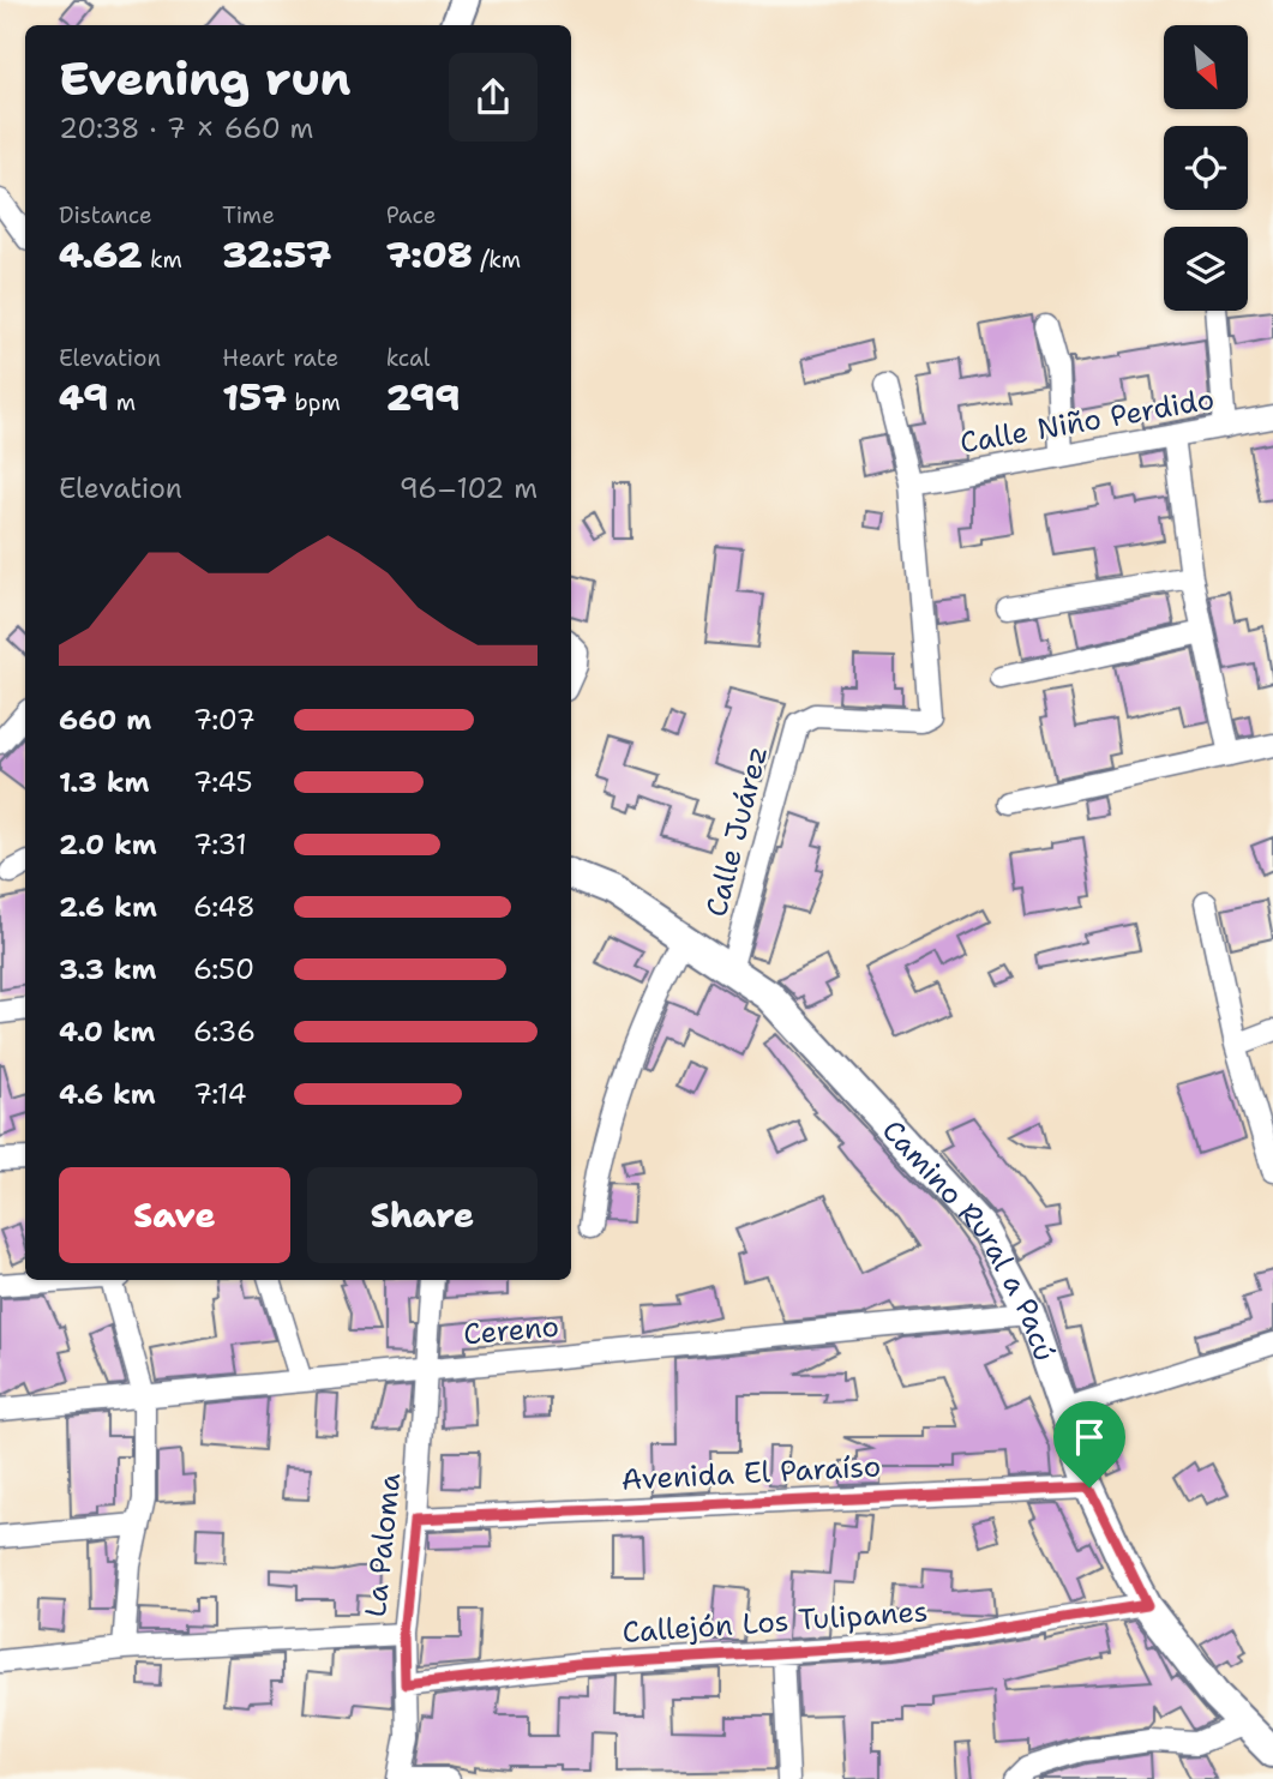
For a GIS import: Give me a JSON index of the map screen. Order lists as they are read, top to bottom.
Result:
{
  "streets": {
    "street": [
      "Calle Niño Perdido",
      "Calle Juárez",
      "Camino Rural a Pacú",
      "Cereno",
      "Avenida El Paraíso",
      "La Paloma",
      "Callejón Los Tulipanes"
    ]
  },
  "crossings": [
    ["Calle Niño Perdido", "Calle Juárez"],
    ["Calle Juárez", "Camino Rural a Pacú"],
    ["Camino Rural a Pacú", "Cereno"],
    ["Camino Rural a Pacú", "Avenida El Paraíso"],
    ["Camino Rural a Pacú", "Callejón Los Tulipanes"],
    ["Cereno", "La Paloma"],
    ["Avenida El Paraíso", "La Paloma"],
    ["La Paloma", "Callejón Los Tulipanes"]
  ],
  "north": "bottom right",
  "page": {
    "heading": ["Evening run", "20:38 · 7 × 660 m"],
    "stats": [
      ["Distance", "4.62 km"],
      ["Time", "32:57"],
      ["Pace", "7:08 /km"],
      ["Elevation", "49 m"],
      ["Heart rate", "157 bpm"],
      ["kcal", "299"]
    ],
    "chart": ["Elevation", "96–102 m"],
    "list": [
      {
        "name": "660 m",
        "note": "7:07"
      },
      {
        "name": "1.3 km",
        "note": "7:45"
      },
      {
        "name": "2.0 km",
        "note": "7:31"
      },
      {
        "name": "2.6 km",
        "note": "6:48"
      },
      {
        "name": "3.3 km",
        "note": "6:50"
      },
      {
        "name": "4.0 km",
        "note": "6:36"
      },
      {
        "name": "4.6 km",
        "note": "7:14"
      }
    ],
    "buttons": ["Save", "Share"]
  }
}
